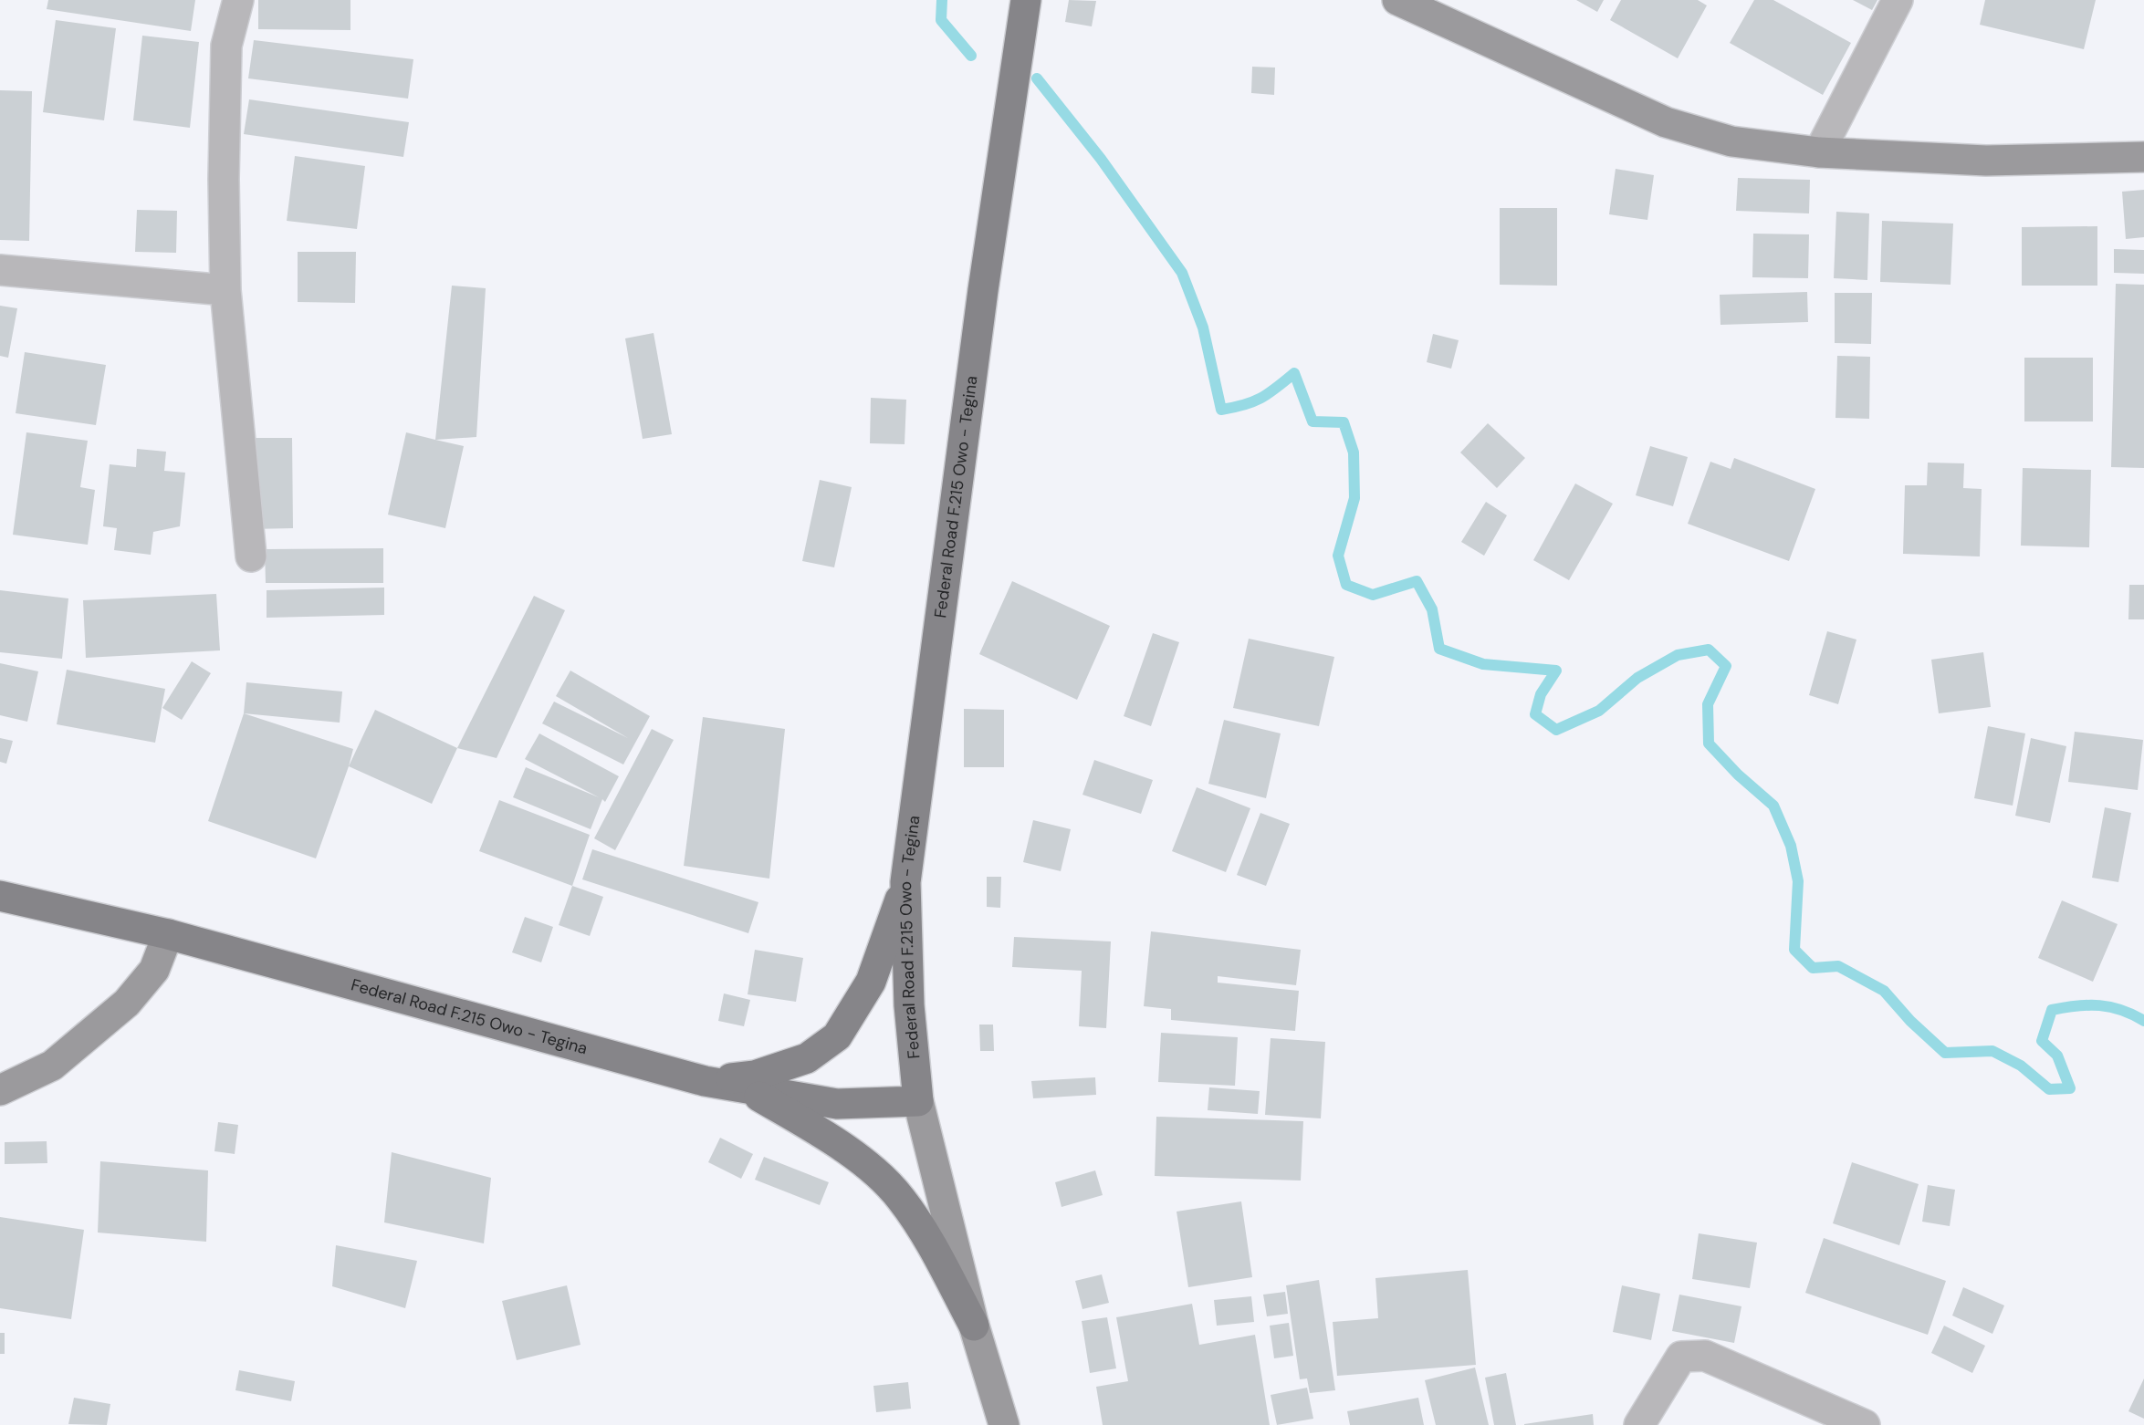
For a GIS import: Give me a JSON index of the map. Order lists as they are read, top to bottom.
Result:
{
  "streets": {
    "main road": ["Federal Road F.215 Owo - Tegina"]
  }
}
